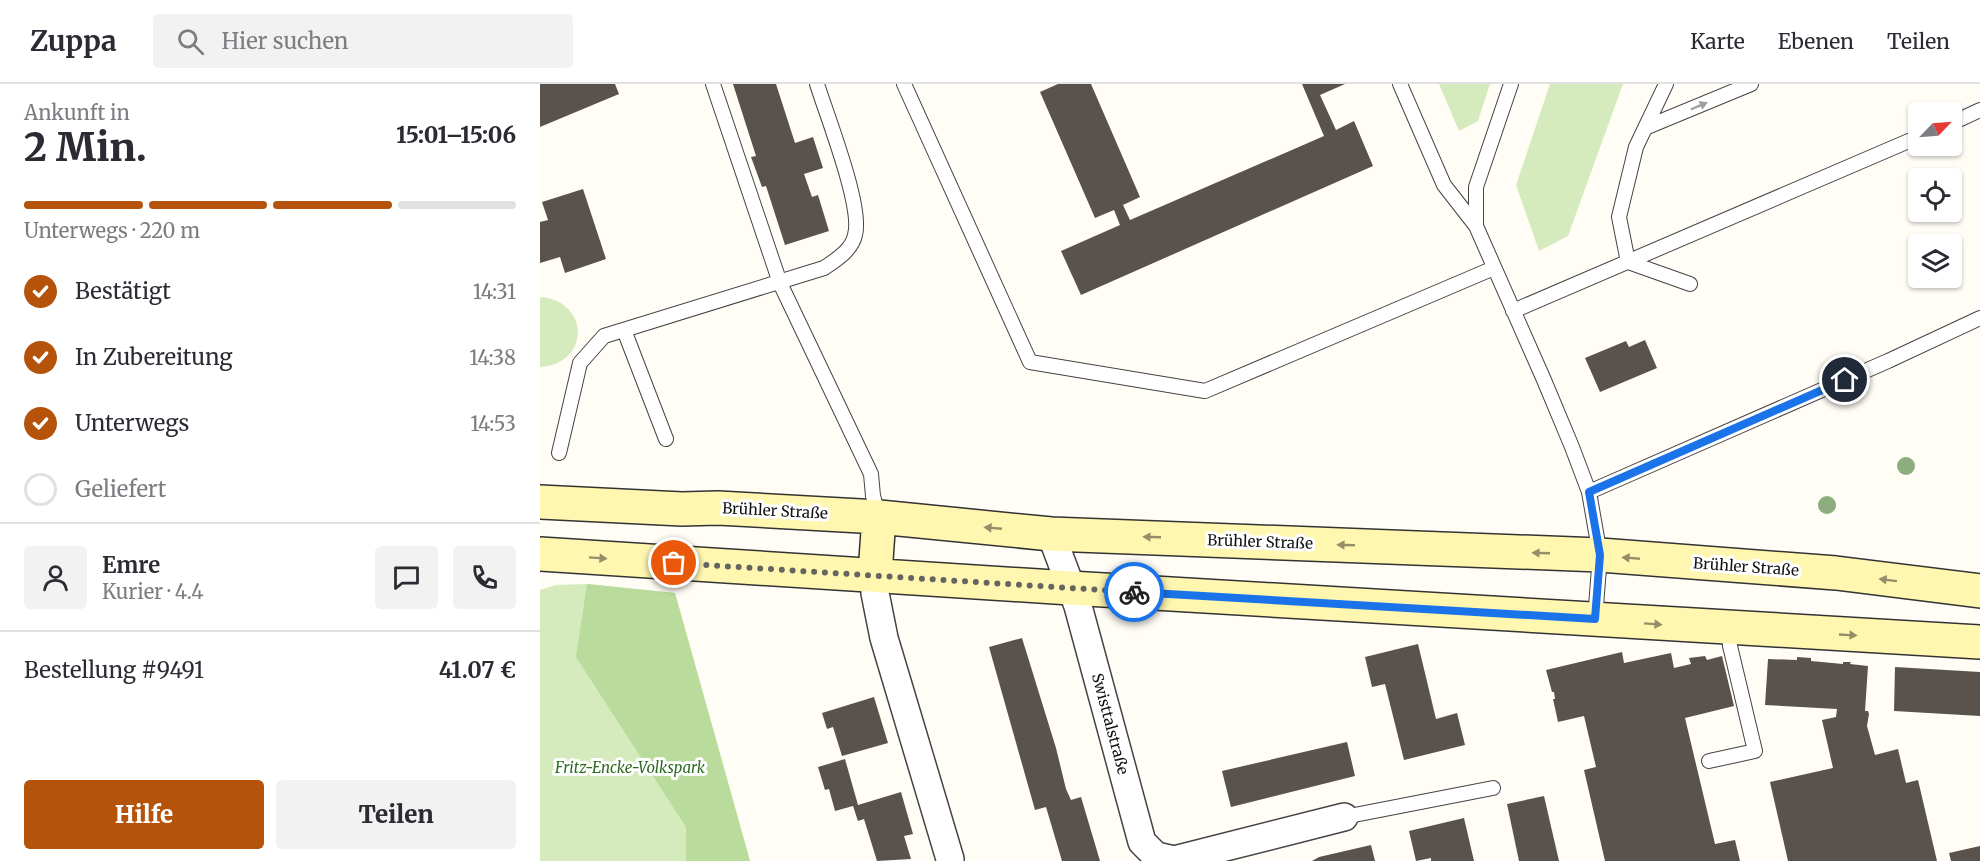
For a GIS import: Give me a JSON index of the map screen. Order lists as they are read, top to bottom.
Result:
{
  "streets": {
    "main road": ["Brühler Straße"],
    "street": ["Swisttalstraße"]
  },
  "crossings": [
    ["Brühler Straße", "Swisttalstraße"]
  ],
  "parks": ["Fritz-Encke-Volkspark"],
  "north": "top right",
  "page": {
    "header": "Zuppa",
    "search": "Hier suchen",
    "nav": ["Karte", "Ebenen", "Teilen"],
    "heading": ["2 Min.", "Ankunft in", "15:01–15:06"],
    "panel": [
      "Emre",
      "Kurier · 4.4",
      "Bestellung #9491",
      "41.07 €"
    ],
    "bar": "Unterwegs · 220 m",
    "list": [
      ["Bestätigt", "14:31"],
      ["In Zubereitung", "14:38"],
      ["Unterwegs", "14:53"],
      "Geliefert"
    ],
    "buttons": ["Hilfe", "Teilen"]
  }
}
